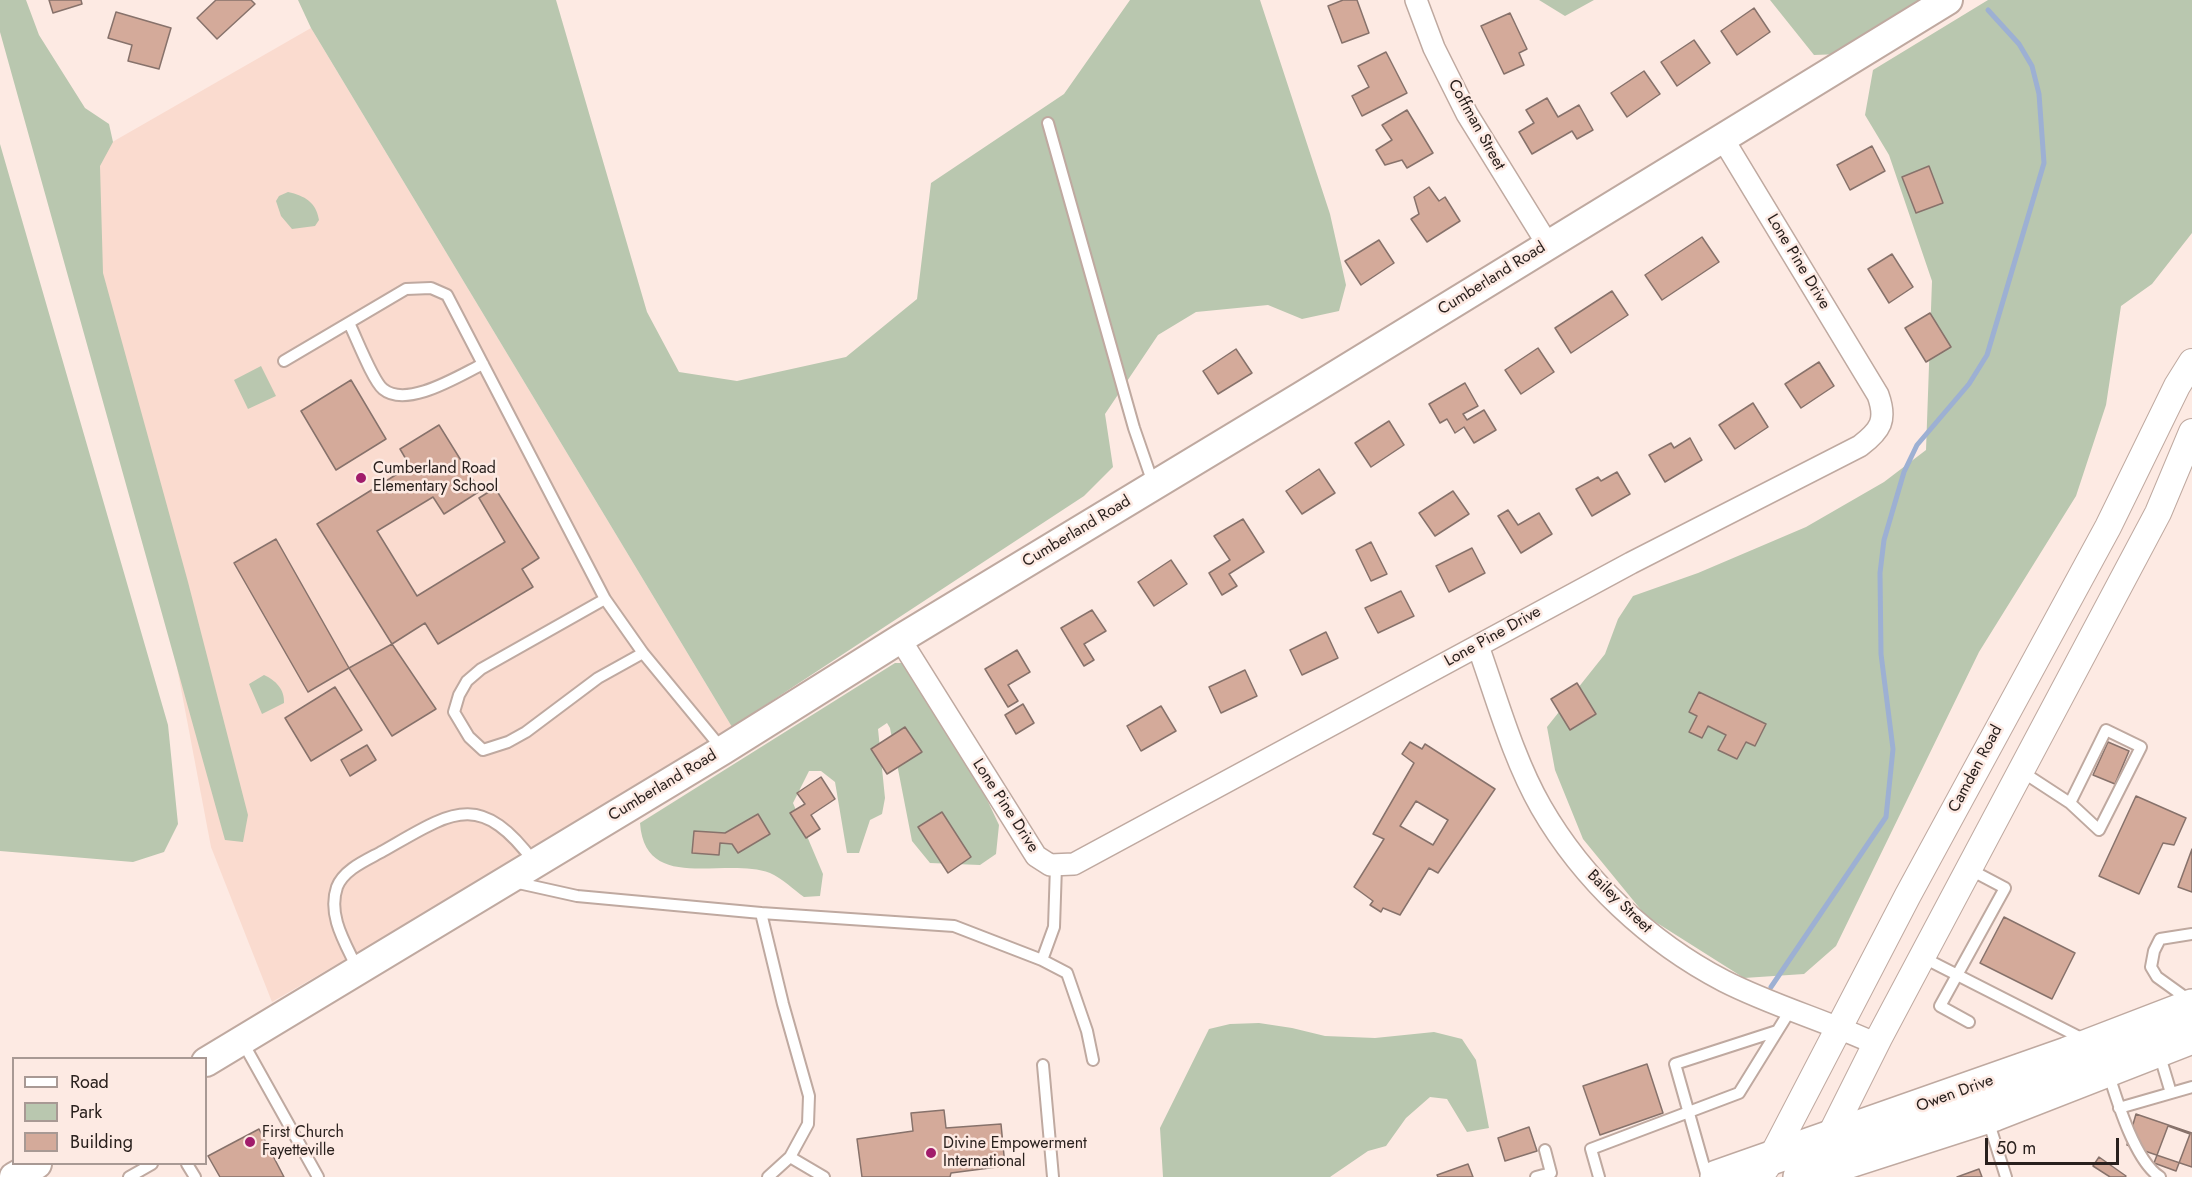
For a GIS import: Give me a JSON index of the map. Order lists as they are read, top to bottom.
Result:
{
  "streets": {
    "highway": ["Owen Drive"],
    "main road": ["Cumberland Road"],
    "street": [
      "Coffman Street",
      "Lone Pine Drive",
      "Camden Road",
      "Bailey Street"
    ]
  },
  "crossings": [
    ["Coffman Street", "Cumberland Road"],
    ["Lone Pine Drive", "Cumberland Road"],
    ["Lone Pine Drive", "Bailey Street"],
    ["Camden Road", "Bailey Street"],
    ["Camden Road", "Owen Drive"]
  ],
  "places": ["Cumberland Road Elementary School", "First Church Fayetteville", "Divine Empowerment International"],
  "legend": ["Road", "Park", "Building"],
  "scale_bar": "50 m"
}
